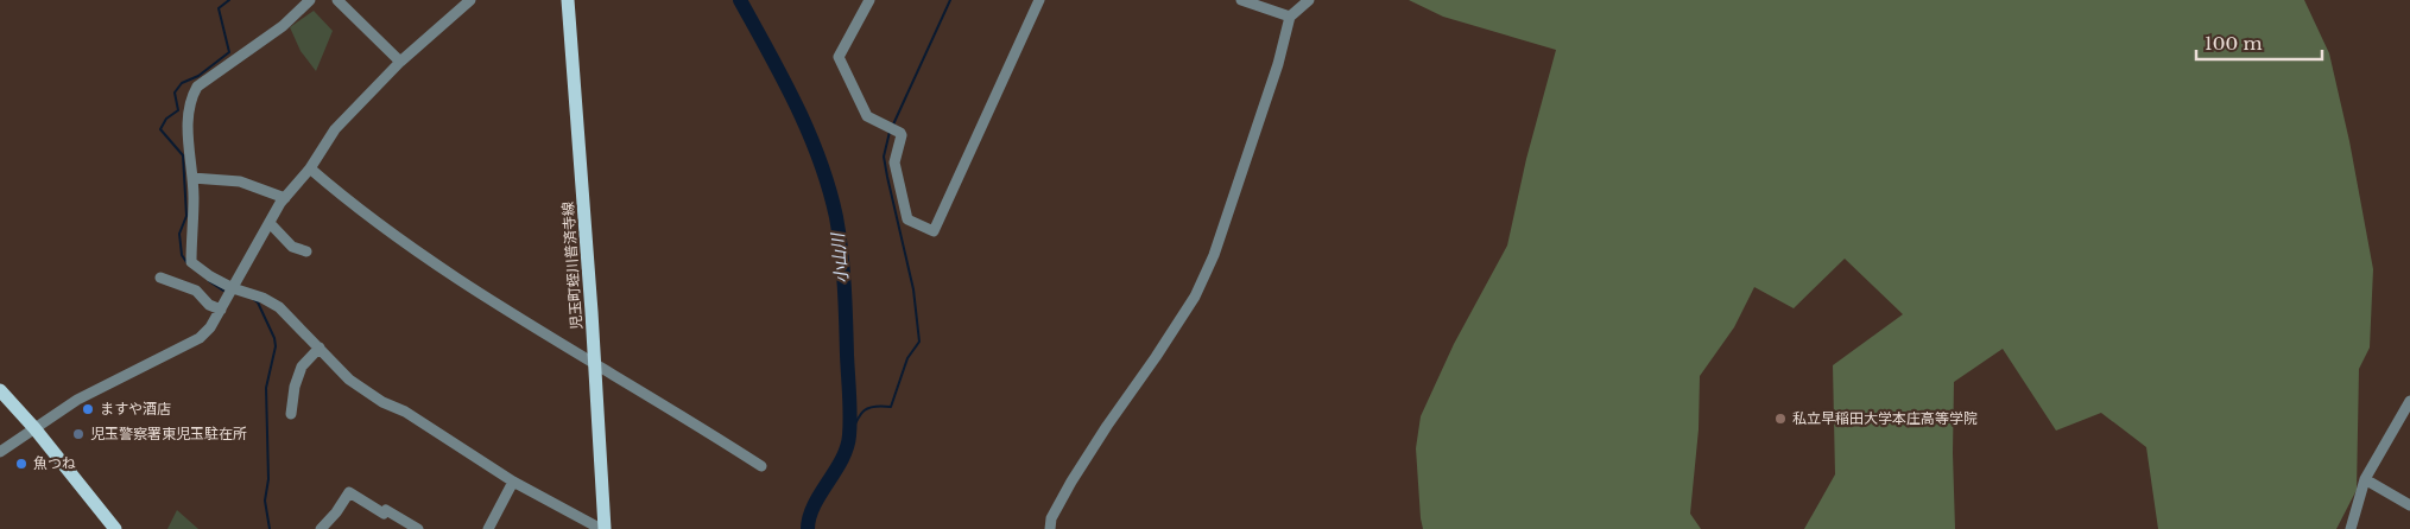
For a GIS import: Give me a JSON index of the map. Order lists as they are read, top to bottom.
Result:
{
  "streets": {
    "main road": ["児玉町蛭川普済寺線"]
  },
  "water": ["小山川"],
  "places": [
    "ますや酒店",
    "私立早稲田大学本庄高等学院",
    "児玉警察署東児玉駐在所",
    "魚つね"
  ],
  "scale_bar": "100 m"
}
